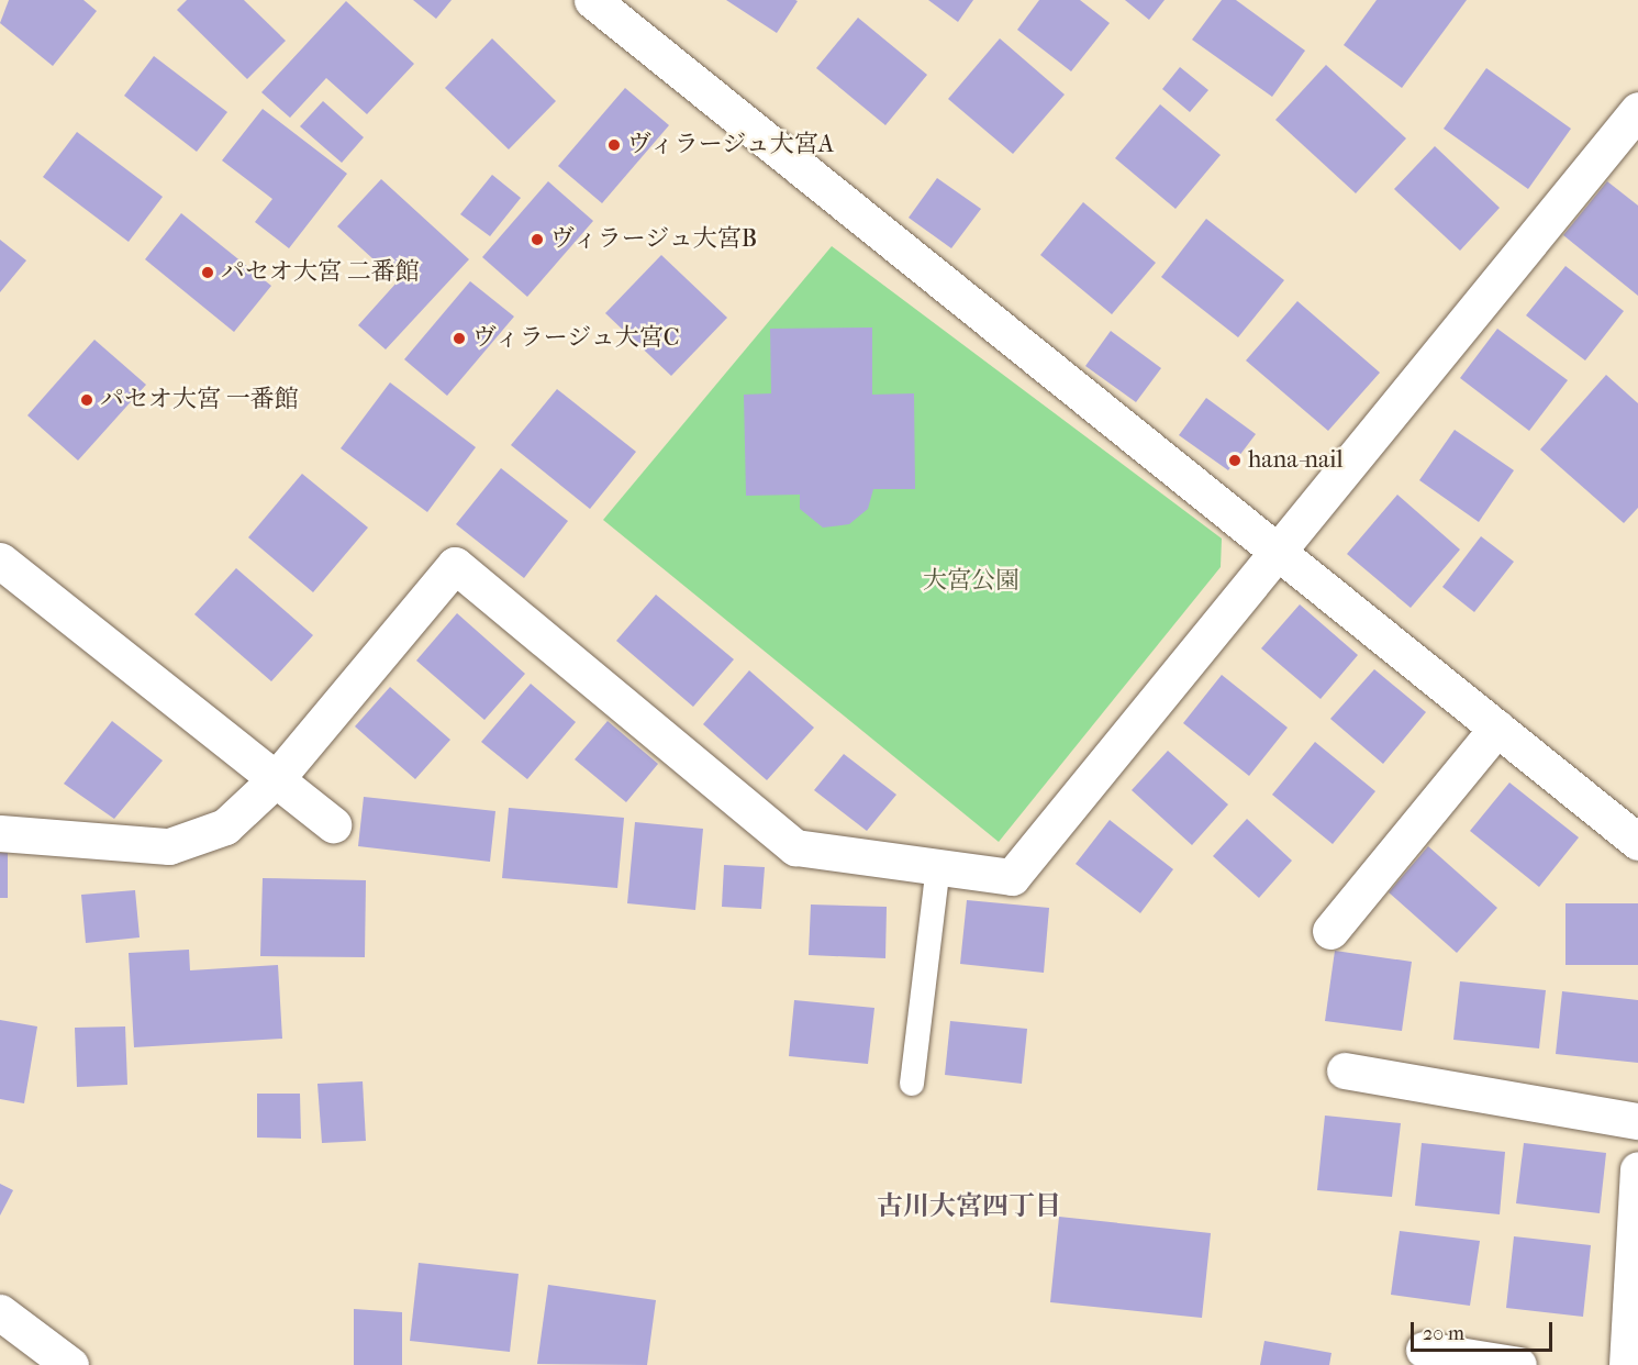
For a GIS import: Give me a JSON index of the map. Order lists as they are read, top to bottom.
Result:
{
  "districts": ["古川大宮四丁目"],
  "parks": ["大宮公園"],
  "places": [
    "ヴィラージュ大宮A",
    "ヴィラージュ大宮B",
    "パセオ大宮 二番館",
    "ヴィラージュ大宮C",
    "パセオ大宮 一番館",
    "hana-nail"
  ],
  "scale_bar": "20 m"
}
